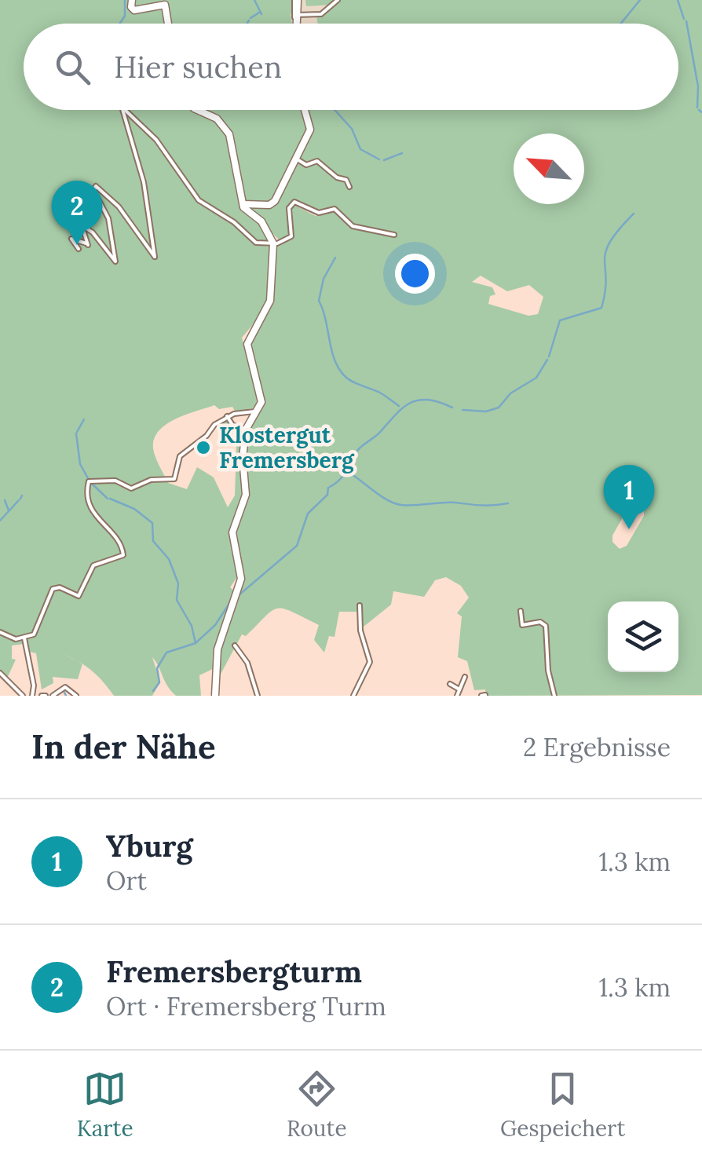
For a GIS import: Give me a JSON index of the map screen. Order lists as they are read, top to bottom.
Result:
{
  "places": ["Klostergut Fremersberg"],
  "north": "top left",
  "page": {
    "search": "Hier suchen",
    "pins": ["2", "1"],
    "heading": ["In der Nähe", "2 Ergebnisse"],
    "list": [
      {
        "mark": "1",
        "name": "Yburg",
        "note": "Ort",
        "value": "1.3 km"
      },
      {
        "mark": "2",
        "name": "Fremersbergturm",
        "note": "Ort · Fremersberg Turm",
        "value": "1.3 km"
      }
    ],
    "nav": ["Karte", "Route", "Gespeichert"]
  }
}
